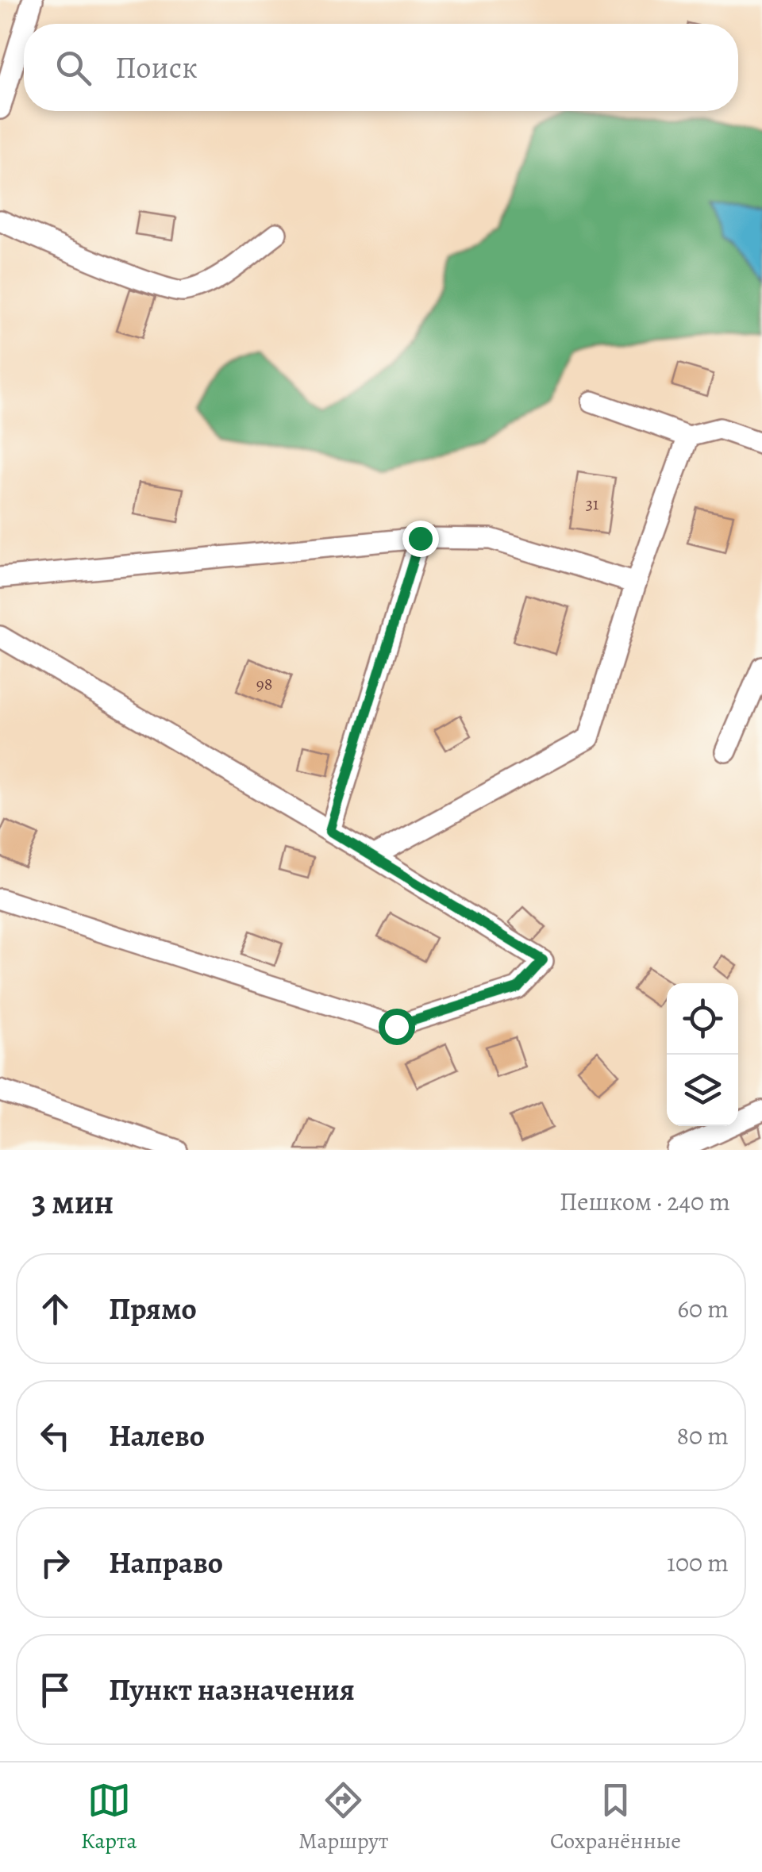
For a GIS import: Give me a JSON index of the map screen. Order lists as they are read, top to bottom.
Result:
{
  "house_numbers": ["31", "98"],
  "page": {
    "search": "Поиск",
    "heading": ["3 мин", "Пешком · 240 m"],
    "list": [
      ["Прямо", "60 m"],
      ["Налево", "80 m"],
      ["Направо", "100 m"],
      "Пункт назначения"
    ],
    "nav": ["Карта", "Маршрут", "Сохранённые"]
  }
}
